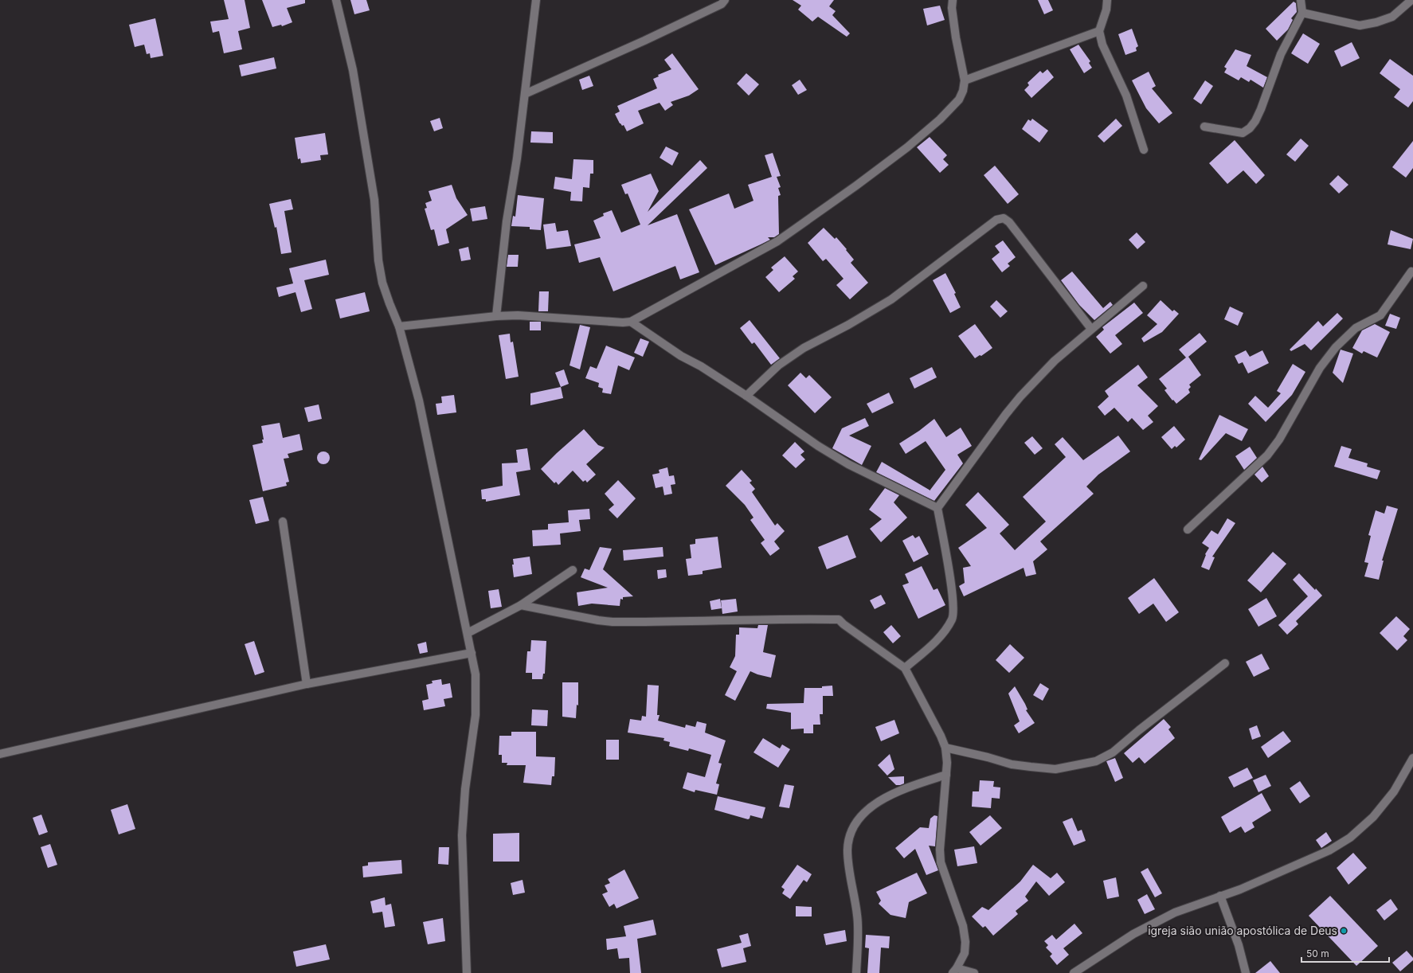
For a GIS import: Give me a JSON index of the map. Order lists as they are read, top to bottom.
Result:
{
  "places": ["igreja sião união apostólica de Deus"],
  "scale_bar": "50 m"
}
